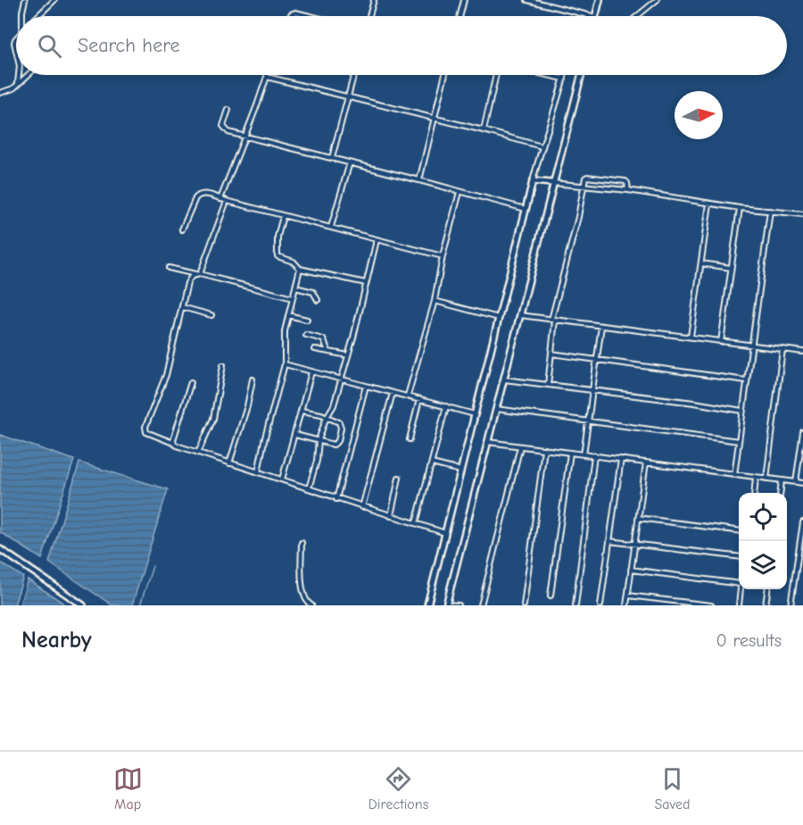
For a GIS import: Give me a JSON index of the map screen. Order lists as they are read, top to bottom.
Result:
{
  "north": "right",
  "page": {
    "search": "Search here",
    "heading": ["Nearby", "0 results"],
    "nav": ["Map", "Directions", "Saved"]
  }
}
